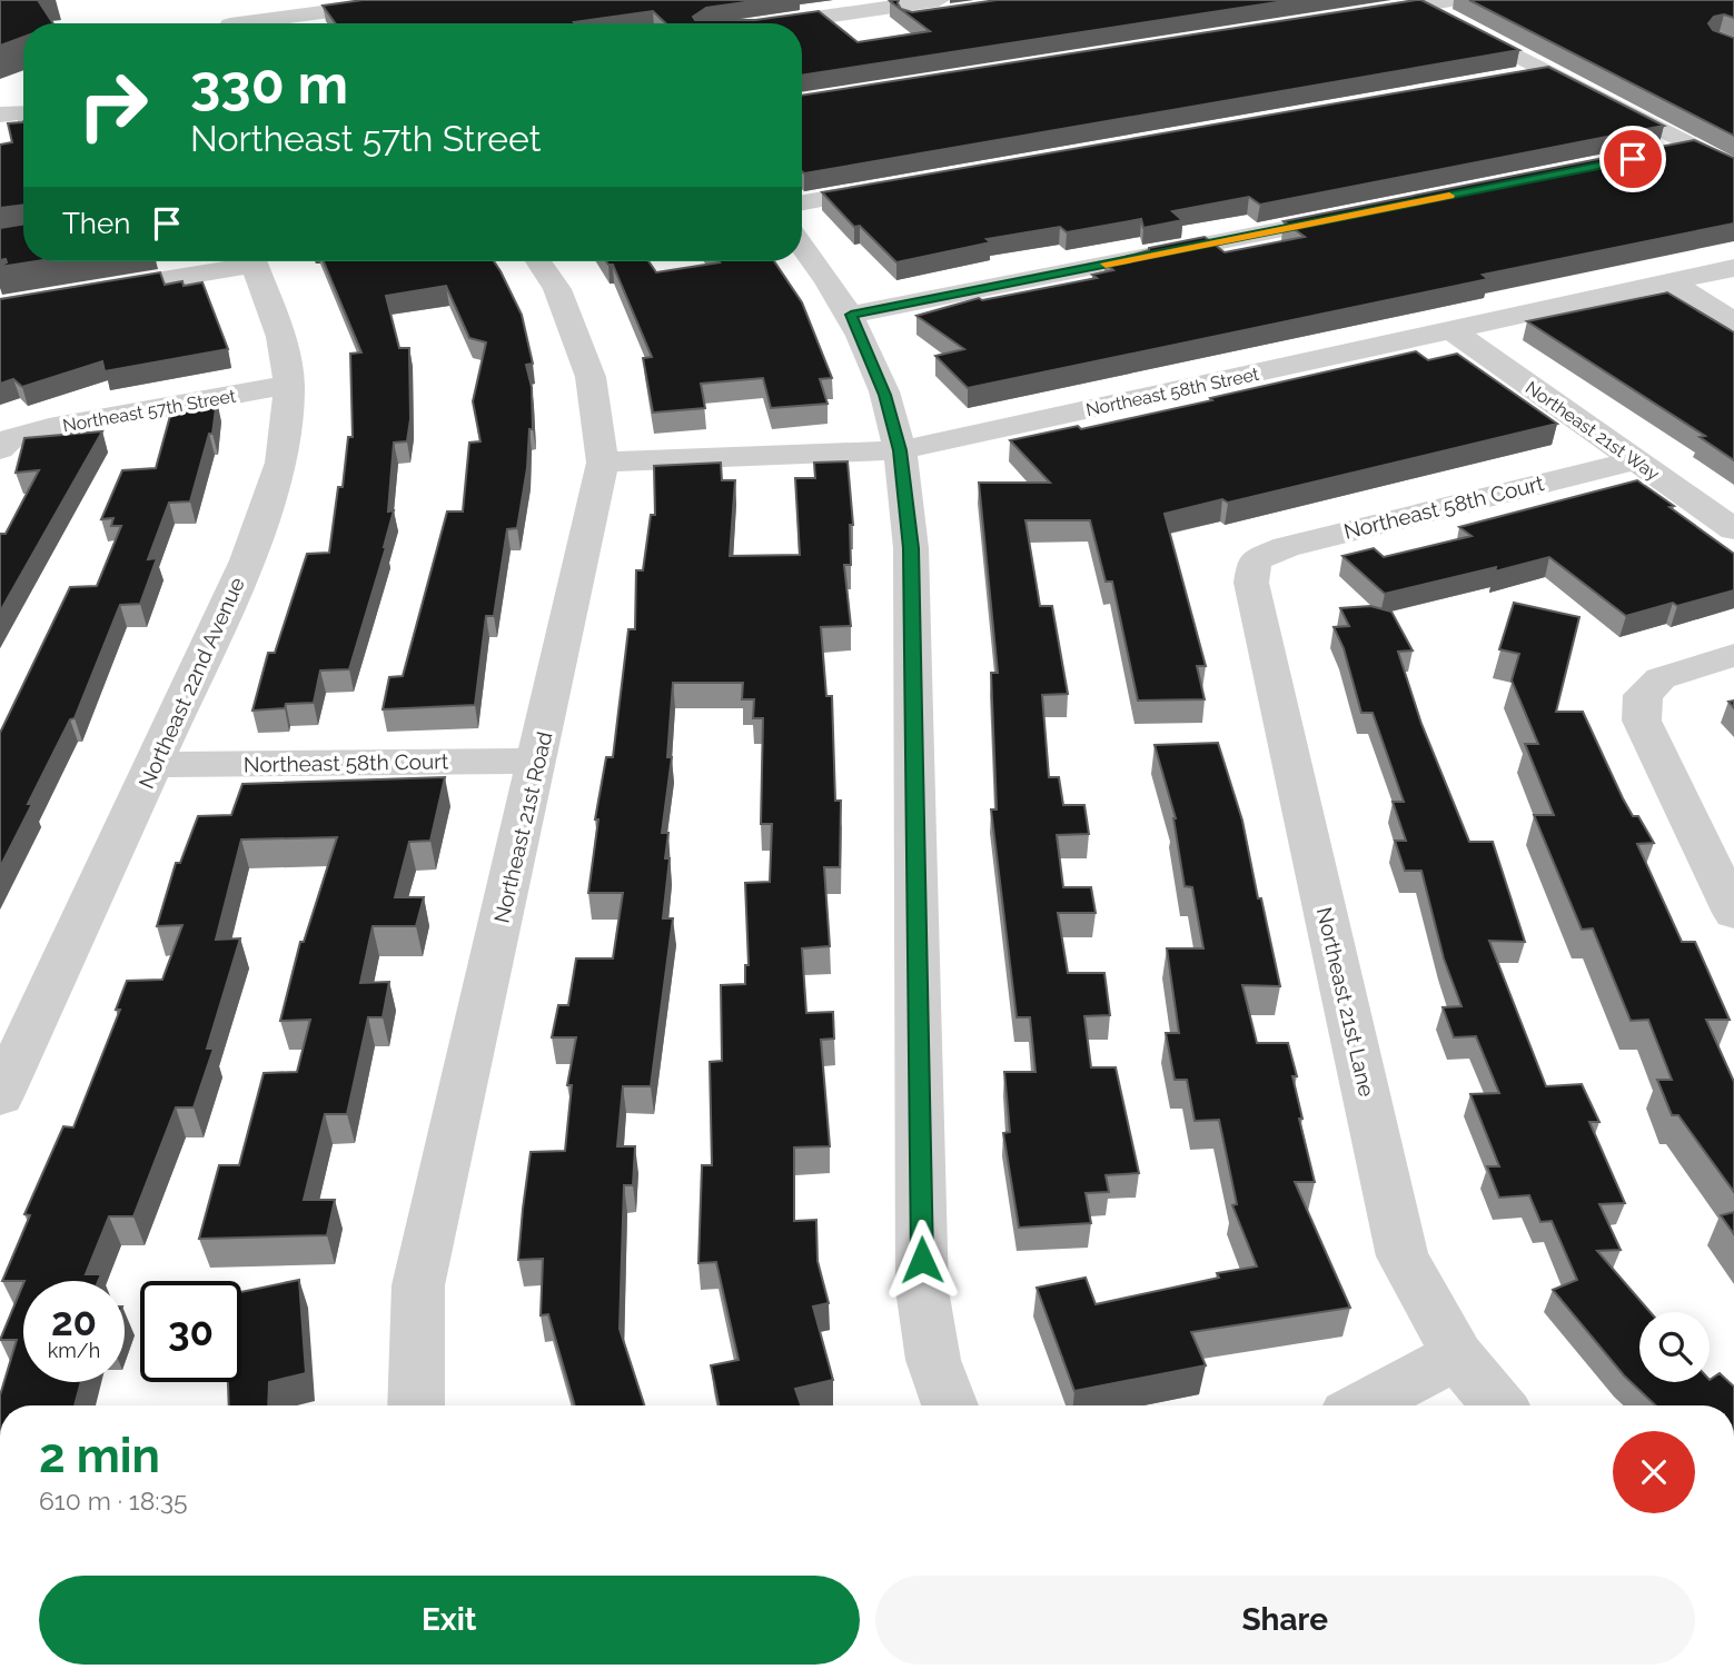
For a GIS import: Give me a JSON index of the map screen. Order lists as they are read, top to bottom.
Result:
{
  "streets": {
    "street": [
      "Northeast 58th Street",
      "Northeast 57th Street",
      "Northeast 21st Way",
      "Northeast 58th Court",
      "Northeast 22nd Avenue",
      "Northeast 21st Road",
      "Northeast 21st Lane"
    ]
  },
  "crossings": [
    ["Northeast 58th Street", "Northeast 21st Way"],
    ["Northeast 58th Street", "Northeast 21st Road"],
    ["Northeast 57th Street", "Northeast 22nd Avenue"],
    ["Northeast 21st Way", "Northeast 58th Court"],
    ["Northeast 58th Court", "Northeast 22nd Avenue"],
    ["Northeast 58th Court", "Northeast 21st Road"],
    ["Northeast 58th Court", "Northeast 21st Lane"]
  ],
  "page": {
    "turn": ["330 m", "Northeast 57th Street"],
    "then": "Then",
    "speed": "20 km/h",
    "limit": "30",
    "heading": ["2 min", "610 m · 18:35"],
    "buttons": ["Exit", "Share"]
  }
}
